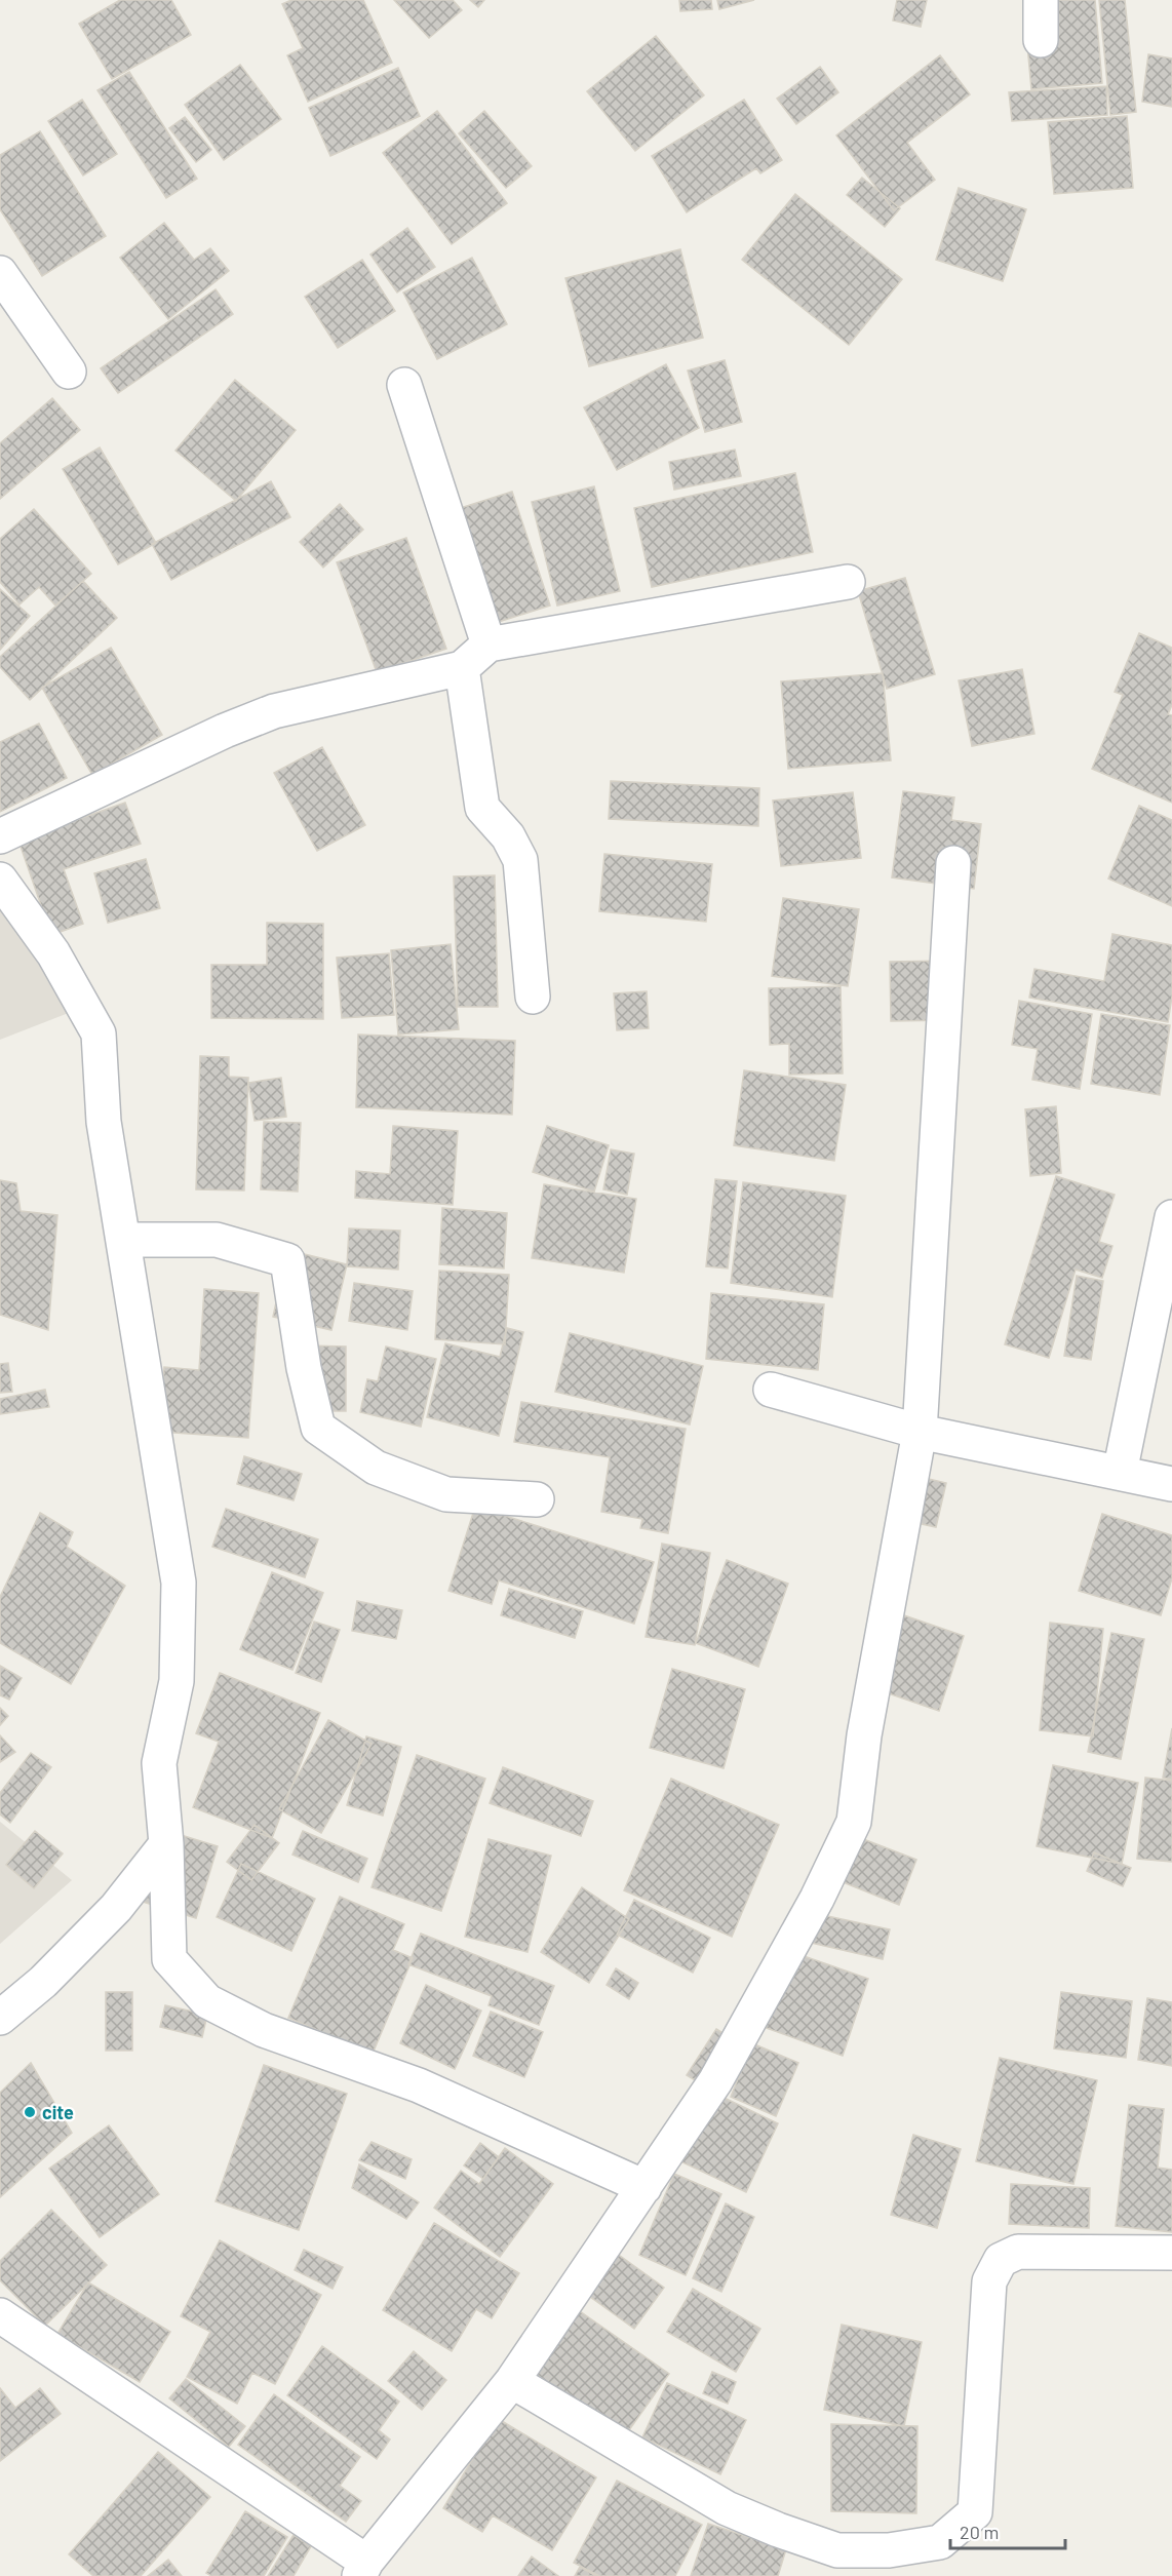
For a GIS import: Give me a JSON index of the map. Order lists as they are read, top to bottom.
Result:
{
  "places": ["cite"],
  "scale_bar": "20 m"
}
